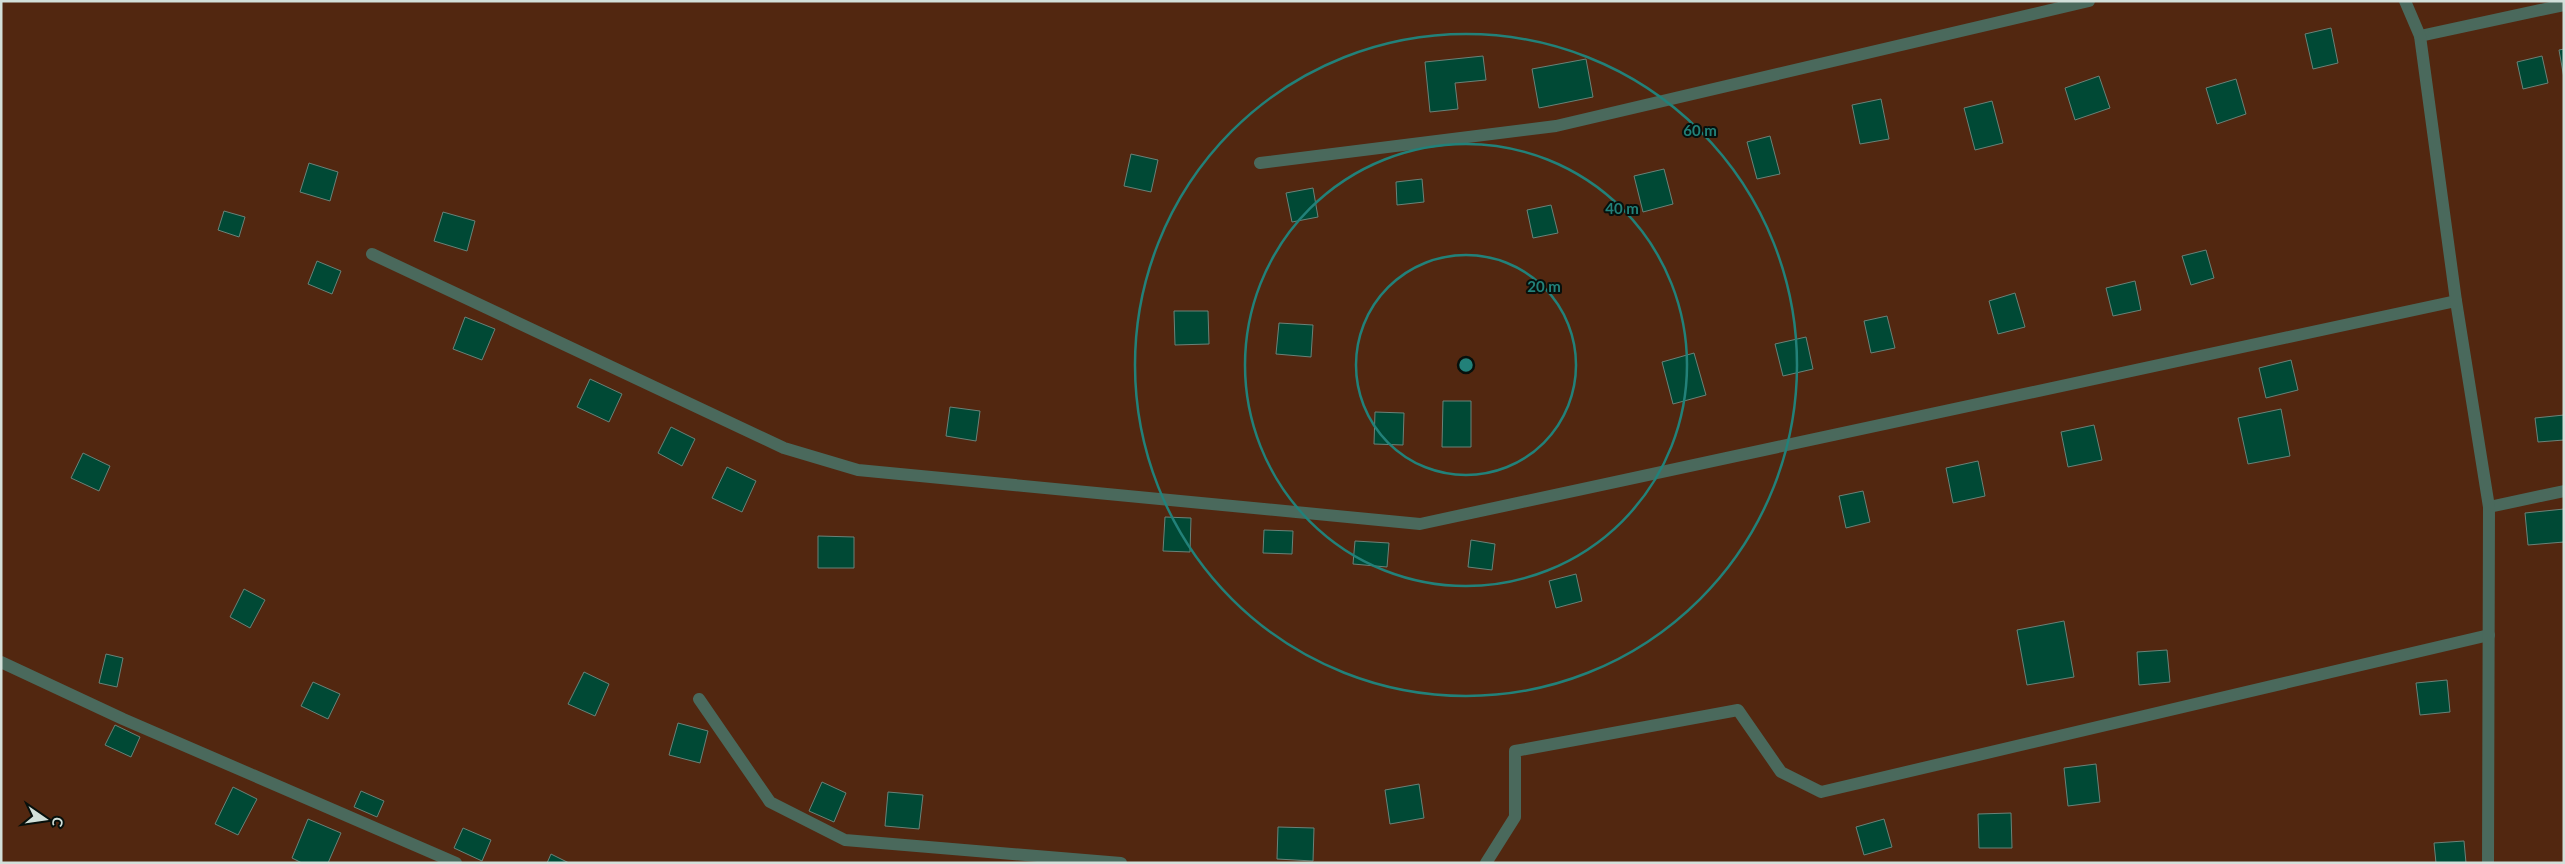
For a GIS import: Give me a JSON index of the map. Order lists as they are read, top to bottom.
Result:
{
  "north": "right",
  "rings": ["60 m", "40 m", "20 m"]
}
